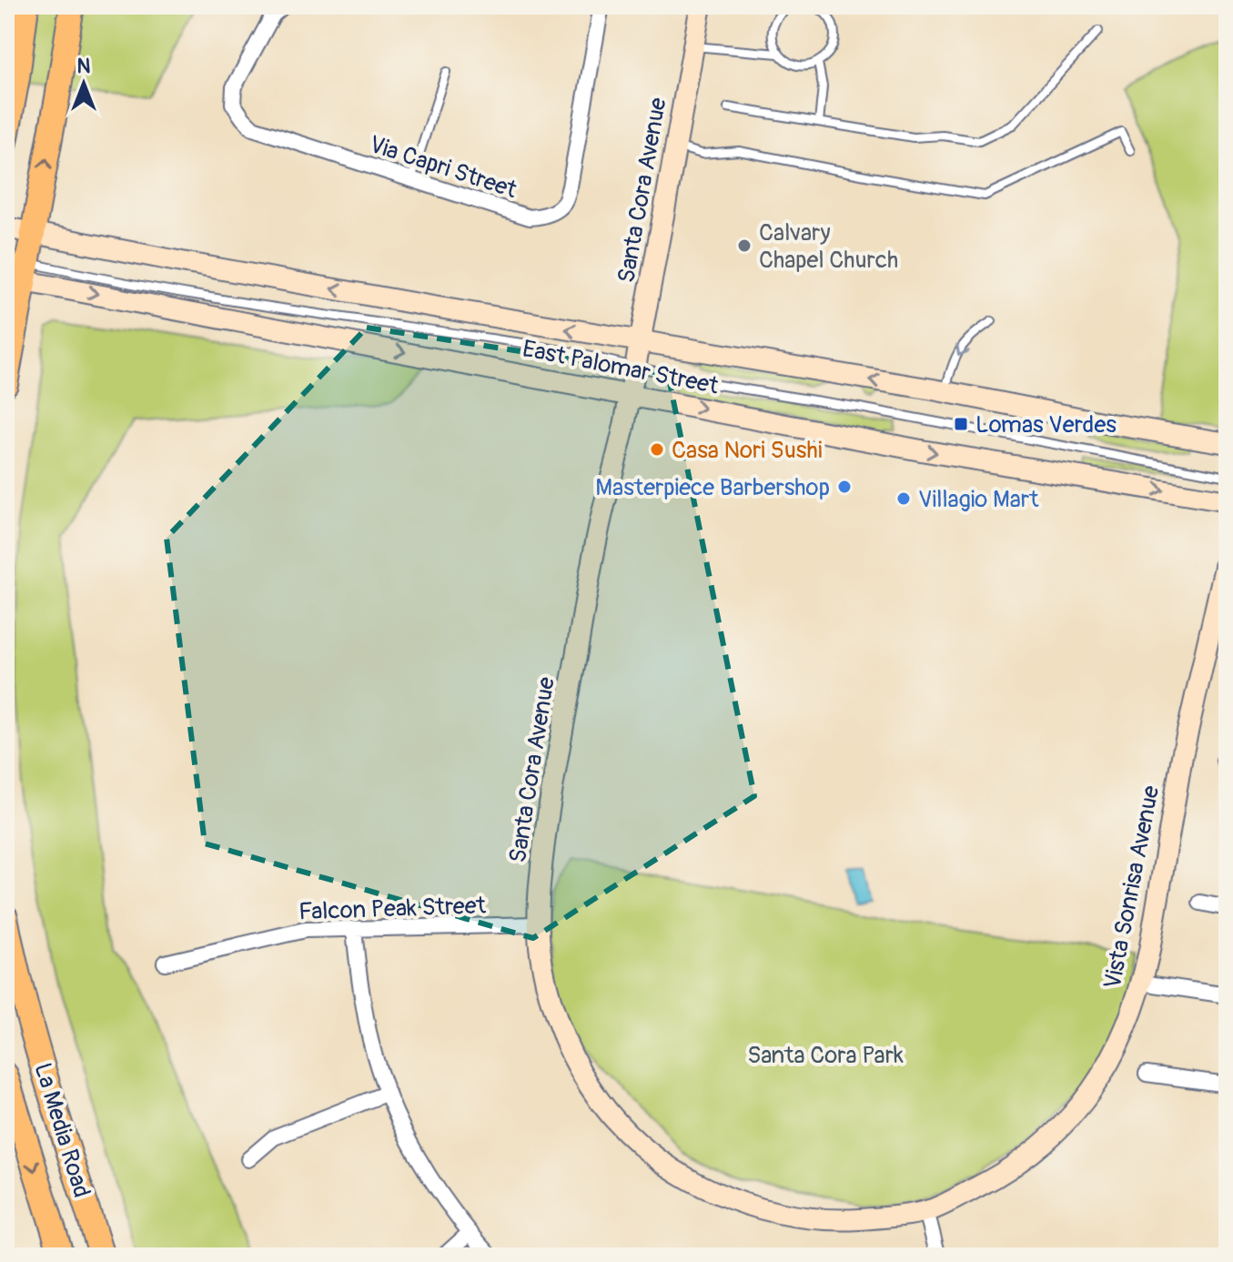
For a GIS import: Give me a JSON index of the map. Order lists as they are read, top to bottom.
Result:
{
  "streets": {
    "main road": [
      "Santa Cora Avenue",
      "East Palomar Street",
      "Vista Sonrisa Avenue",
      "La Media Road"
    ],
    "street": ["Via Capri Street", "Falcon Peak Street"]
  },
  "crossings": [
    ["Santa Cora Avenue", "East Palomar Street"],
    ["Santa Cora Avenue", "Vista Sonrisa Avenue"],
    ["Santa Cora Avenue", "Falcon Peak Street"]
  ],
  "parks": ["Santa Cora Park"],
  "places": {
    "other": [
      "Calvary Chapel Church",
      "Casa Nori Sushi",
      "Masterpiece Barbershop",
      "Villagio Mart"
    ],
    "transit": ["Lomas Verdes"]
  },
  "north": "top"
}
